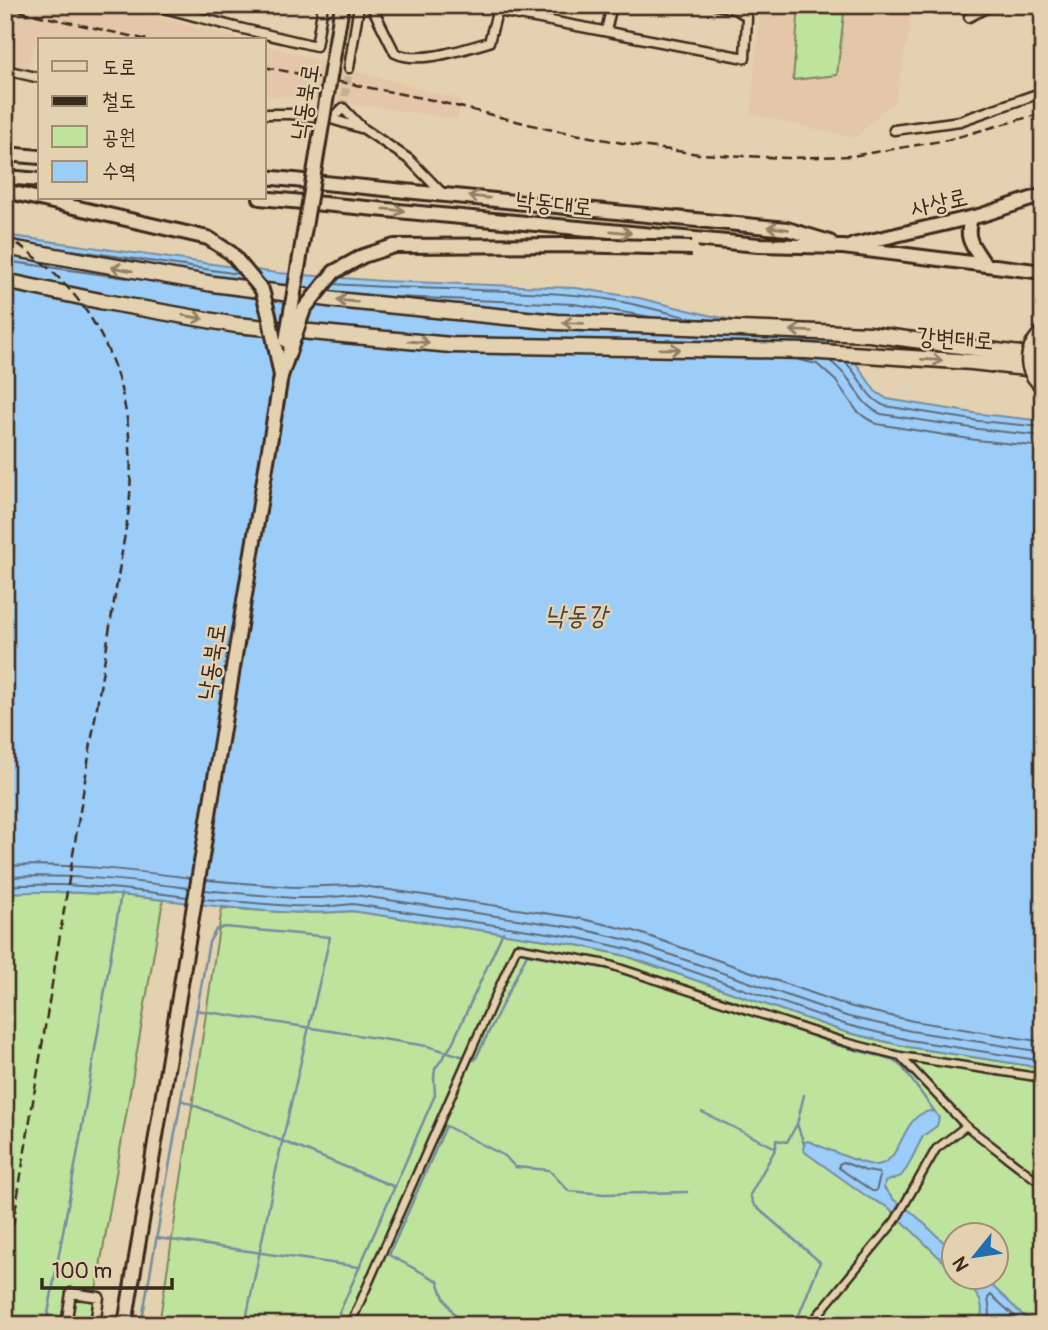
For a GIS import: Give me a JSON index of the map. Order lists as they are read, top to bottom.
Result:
{
  "streets": {
    "highway": ["강변대로"],
    "main road": ["낙동북로", "사상로", "낙동대로"]
  },
  "crossings": [
    ["사상로", "낙동대로"]
  ],
  "water": ["낙동강"],
  "legend": [
    "도로",
    "철도",
    "공원",
    "수역"
  ],
  "scale_bar": "100 m",
  "north": "bottom left"
}
